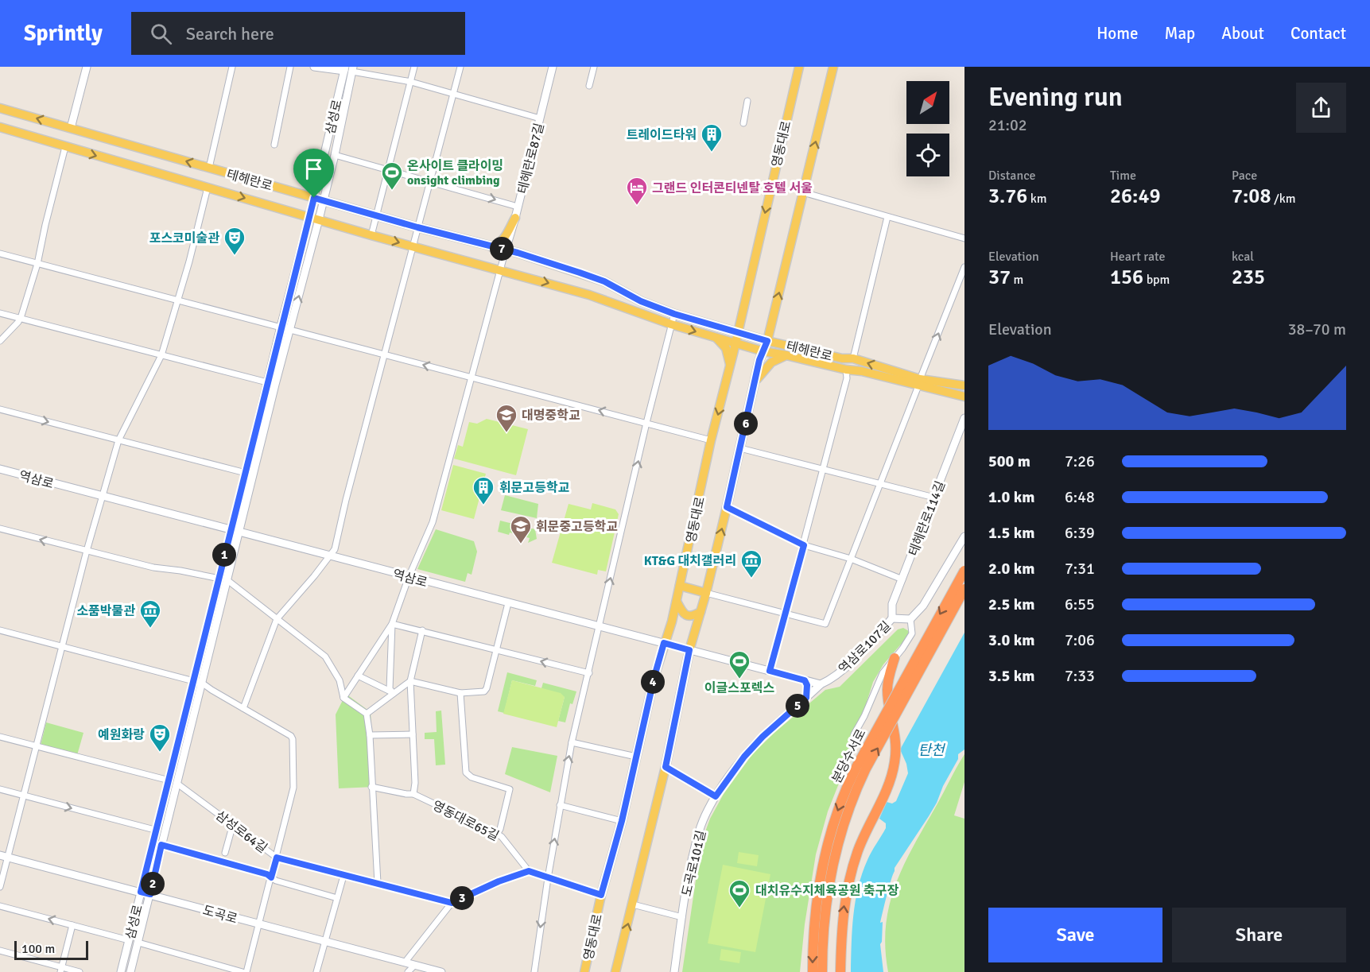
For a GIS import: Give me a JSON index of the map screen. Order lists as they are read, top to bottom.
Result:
{
  "streets": {
    "highway": ["분당수서로"],
    "main road": [
      "삼성로",
      "영동대로",
      "테헤란로87길",
      "테헤란로",
      "역삼로",
      "테헤란로114길",
      "역삼로107길",
      "도곡로101길",
      "도곡로"
    ],
    "street": ["영동대로65길", "삼성로64길"]
  },
  "crossings": [
    ["삼성로", "테헤란로"],
    ["삼성로", "역삼로"],
    ["삼성로", "삼성로64길"],
    ["삼성로", "도곡로"],
    ["영동대로", "테헤란로"],
    ["영동대로", "역삼로"],
    ["영동대로", "영동대로65길"],
    ["테헤란로87길", "테헤란로"],
    ["역삼로", "역삼로107길"],
    ["역삼로", "도곡로101길"],
    ["테헤란로114길", "역삼로107길"],
    ["역삼로107길", "도곡로101길"]
  ],
  "water": ["탄천"],
  "places": {
    "building": ["트레이드타워", "휘문고등학교"],
    "sports": ["온사이트 클라이밍 onsight climbing", "이글스포렉스", "대치유수지체육공원 축구장"],
    "hotel": ["그랜드 인터콘티넨탈 호텔 서울"],
    "theatre": ["포스코미술관", "예원화랑"],
    "school or university": ["대명중학교", "휘문중고등학교"],
    "museum": ["KT&G 대치갤러리", "소품박물관"]
  },
  "scale_bar": "100 m",
  "north": "top right",
  "page": {
    "header": "Sprintly",
    "search": "Search here",
    "nav": [
      "Home",
      "Map",
      "About",
      "Contact"
    ],
    "heading": ["Evening run", "21:02"],
    "stats": [
      ["Distance", "3.76 km"],
      ["Time", "26:49"],
      ["Pace", "7:08 /km"],
      ["Elevation", "37 m"],
      ["Heart rate", "156 bpm"],
      ["kcal", "235"]
    ],
    "pins": [
      "7",
      "6",
      "1",
      "4",
      "5",
      "2",
      "3"
    ],
    "chart": ["Elevation", "38–70 m"],
    "list": [
      {
        "name": "500 m",
        "note": "7:26"
      },
      {
        "name": "1.0 km",
        "note": "6:48"
      },
      {
        "name": "1.5 km",
        "note": "6:39"
      },
      {
        "name": "2.0 km",
        "note": "7:31"
      },
      {
        "name": "2.5 km",
        "note": "6:55"
      },
      {
        "name": "3.0 km",
        "note": "7:06"
      },
      {
        "name": "3.5 km",
        "note": "7:33"
      }
    ],
    "buttons": ["Save", "Share"],
    "scale": "100 m"
  }
}
